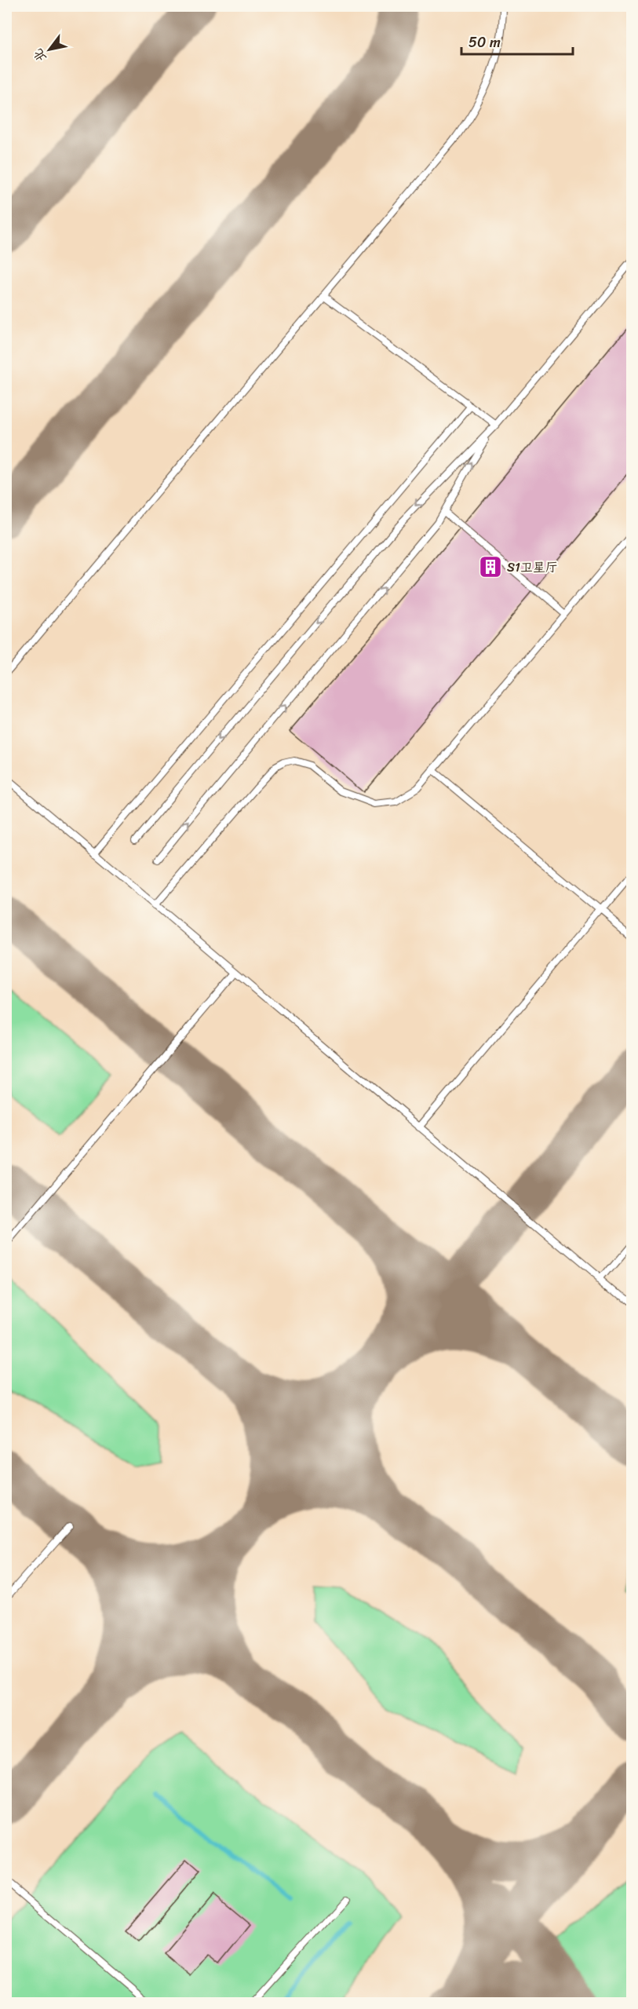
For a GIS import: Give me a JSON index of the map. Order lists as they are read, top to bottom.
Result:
{
  "places": {
    "building": ["S1卫星厅"]
  },
  "scale_bar": "50 m",
  "north": "bottom left"
}
